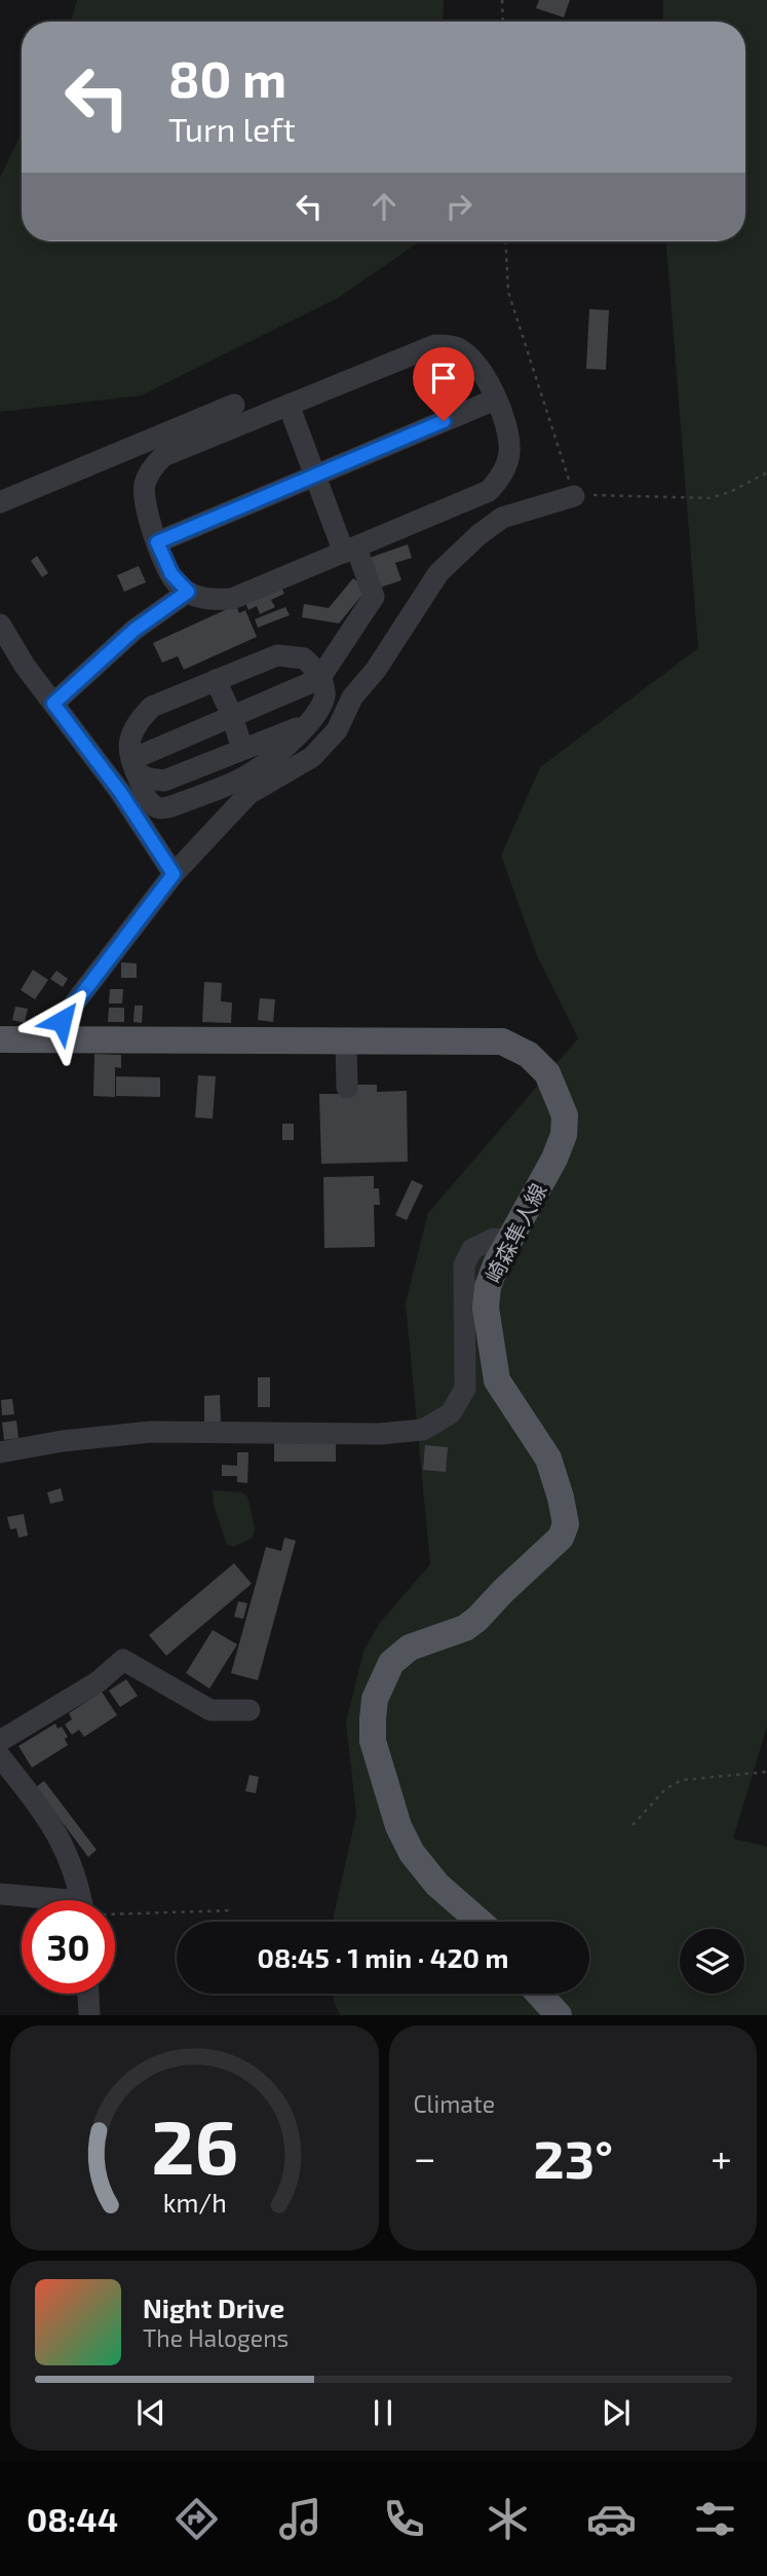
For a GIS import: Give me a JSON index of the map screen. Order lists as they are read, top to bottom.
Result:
{
  "streets": {
    "main road": ["崎森隼人線"]
  },
  "page": {
    "turn": ["80 m", "Turn left"],
    "limit": "30",
    "trip": "08:45 · 1 min · 420 m",
    "tile": "Climate",
    "heat": ["−", "23°", "+"],
    "song": ["Night Drive", "The Halogens"],
    "tabs": "08:44",
    "gauge": ["26", "km/h"]
  }
}
